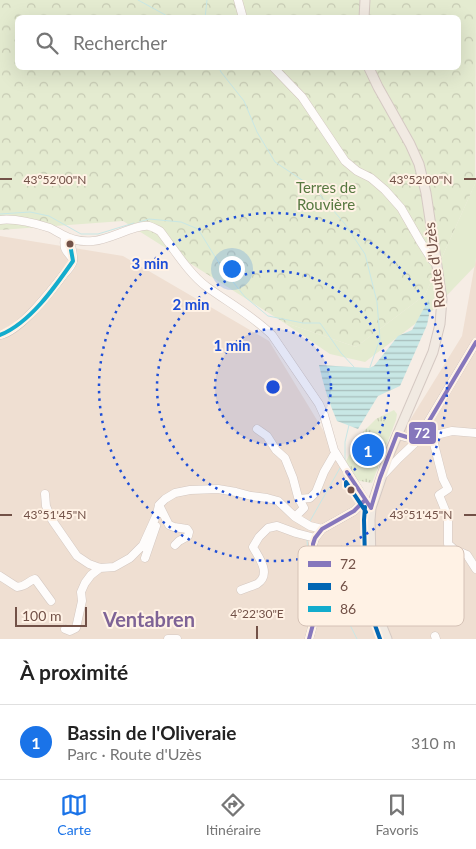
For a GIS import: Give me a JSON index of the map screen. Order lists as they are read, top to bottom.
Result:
{
  "streets": {
    "main road": ["Route d'Uzès"]
  },
  "districts": ["Ventabren"],
  "parks": ["Terres de Rouvière"],
  "lines": ["transit line 86", "transit line 72", "transit line 6"],
  "legend": ["72", "6", "86"],
  "scale_bar": "100 m",
  "page": {
    "search": "Rechercher",
    "pins": "1",
    "scale": "100 m",
    "heading": "À proximité",
    "list": [
      {
        "mark": "1",
        "name": "Bassin de l'Oliveraie",
        "note": "Parc · Route d'Uzès",
        "value": "310 m"
      }
    ],
    "nav": ["Carte", "Itinéraire", "Favoris"]
  },
  "coordinates": ["43°52'00\"N", "43°51'45\"N", "4°22'30\"E"],
  "rings": ["3 min", "2 min", "1 min"]
}
